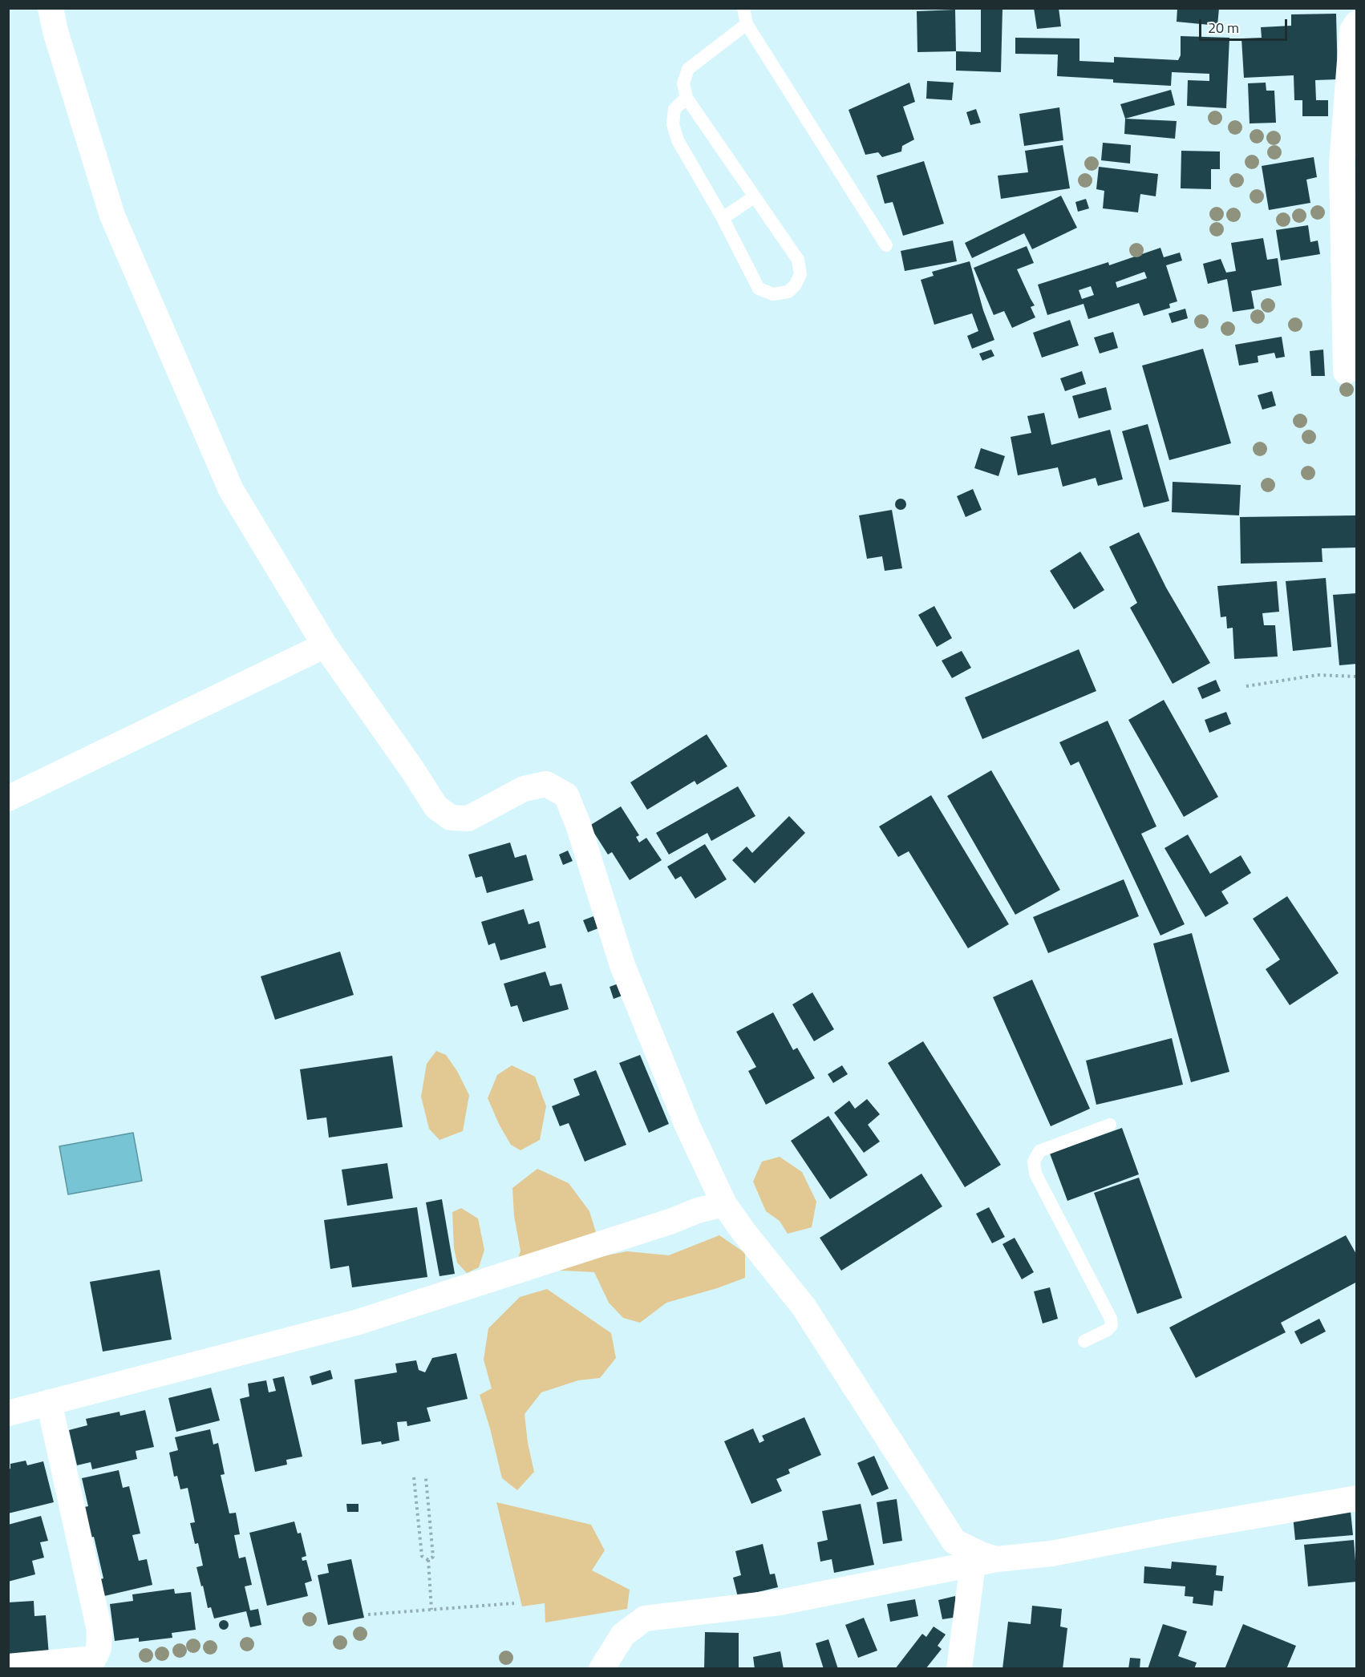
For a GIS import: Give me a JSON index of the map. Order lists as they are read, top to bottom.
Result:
{
  "scale_bar": "20 m"
}
